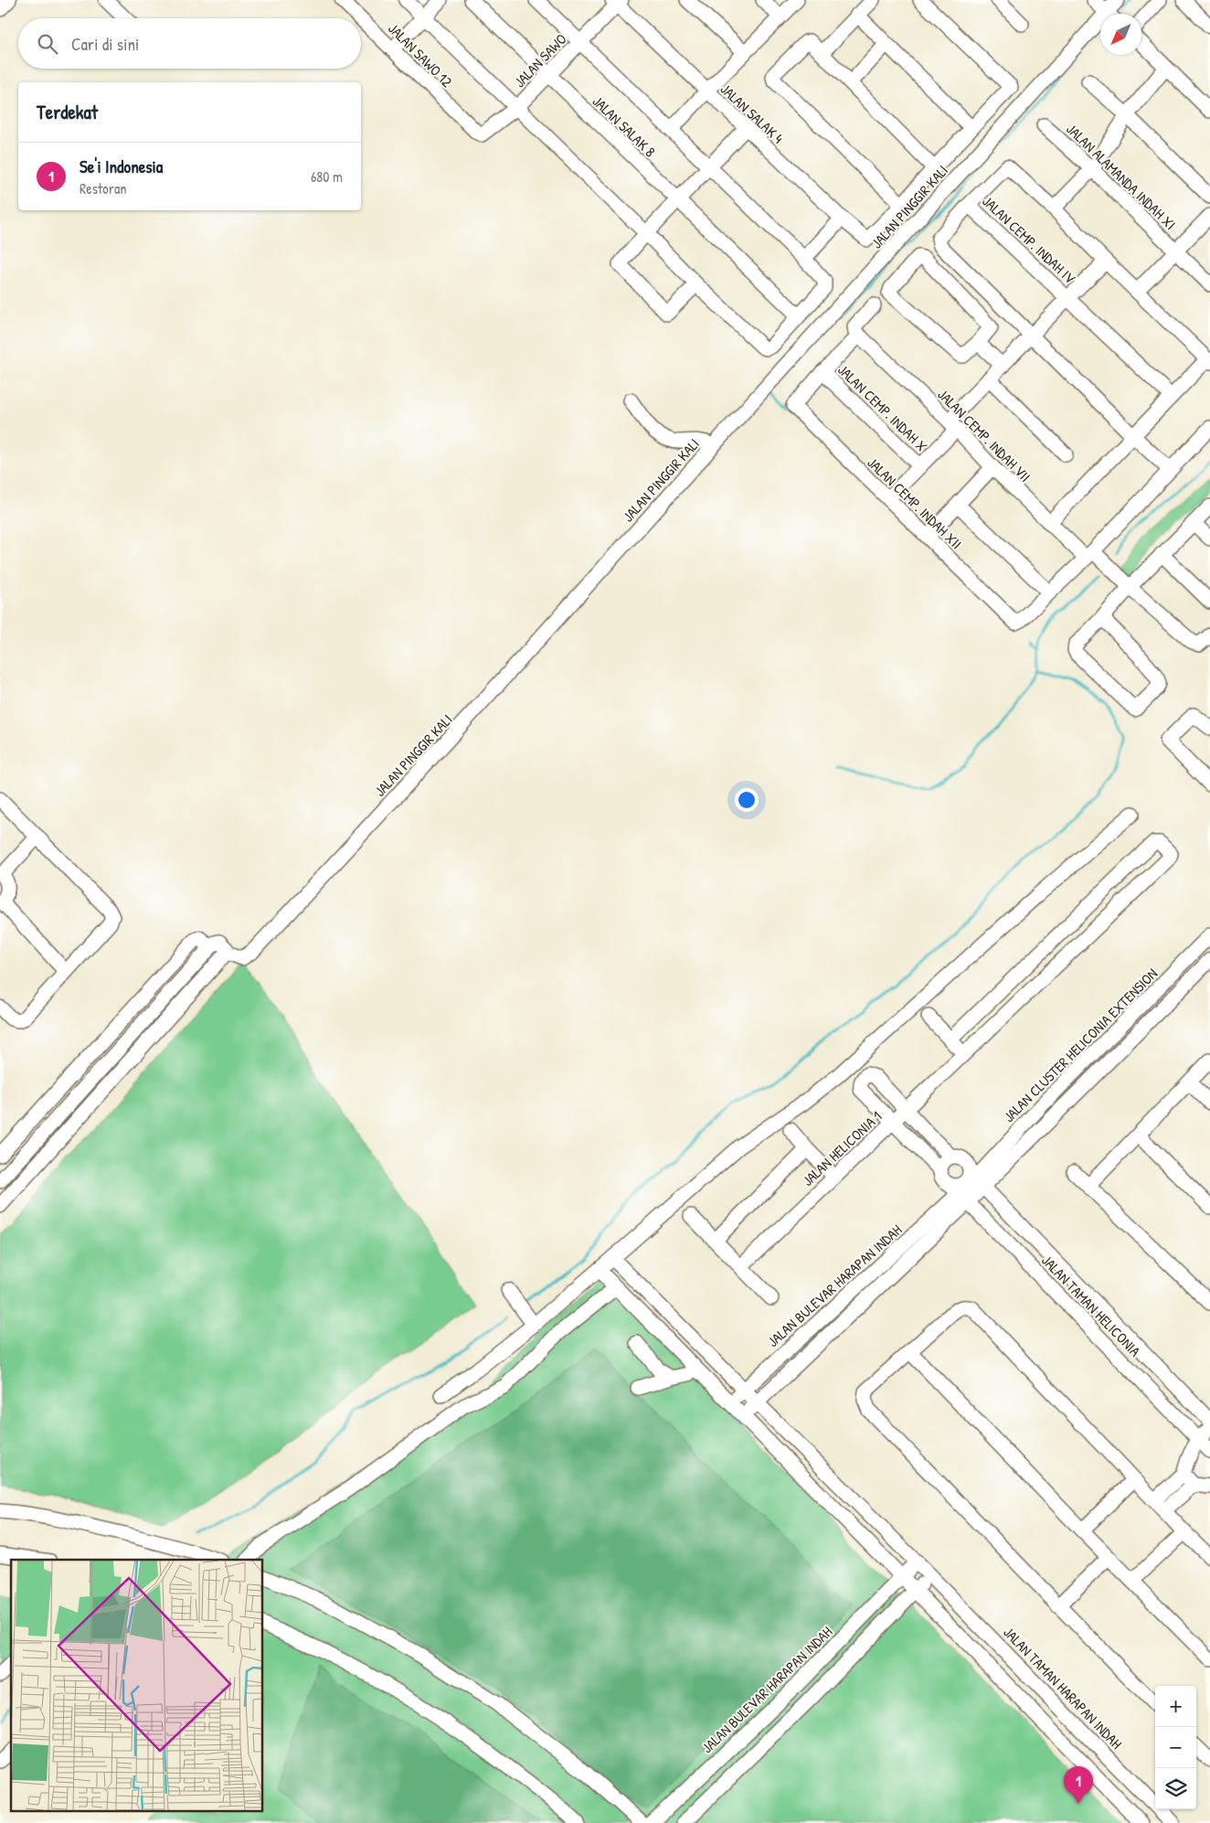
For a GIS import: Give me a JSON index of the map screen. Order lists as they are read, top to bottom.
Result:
{
  "streets": {
    "street": [
      "JALAN SAWO 12",
      "JALAN SAWO",
      "JALAN SALAK 4",
      "JALAN SALAK 8",
      "JALAN ALAMANDA INDAH XI",
      "JALAN PINGGIR KALI",
      "JALAN CEMP. INDAH IV",
      "JALAN CEMP. INDAH X",
      "JALAN CEMP. INDAH VII",
      "JALAN CEMP. INDAH XII",
      "JALAN CLUSTER HELICONIA EXTENSION",
      "JALAN HELICONIA 1",
      "JALAN BULEVAR HARAPAN INDAH",
      "JALAN TAMAN HELICONIA",
      "JALAN TAMAN HARAPAN INDAH"
    ]
  },
  "crossings": [
    ["JALAN SAWO 12", "JALAN SAWO"],
    ["JALAN SAWO", "JALAN SALAK 4"],
    ["JALAN SAWO", "JALAN SALAK 8"],
    ["JALAN CEMP. INDAH X", "JALAN CEMP. INDAH XII"],
    ["JALAN CEMP. INDAH VII", "JALAN CEMP. INDAH XII"],
    ["JALAN CLUSTER HELICONIA EXTENSION", "JALAN TAMAN HELICONIA"],
    ["JALAN HELICONIA 1", "JALAN TAMAN HELICONIA"],
    ["JALAN BULEVAR HARAPAN INDAH", "JALAN TAMAN HELICONIA"],
    ["JALAN BULEVAR HARAPAN INDAH", "JALAN TAMAN HARAPAN INDAH"]
  ],
  "north": "bottom left",
  "page": {
    "search": "Cari di sini",
    "heading": "Terdekat",
    "list": [
      {
        "mark": "1",
        "name": "Se'i Indonesia",
        "note": "Restoran",
        "value": "680 m"
      }
    ],
    "map_buttons": ["+", "−"],
    "pins": "1"
  }
}
